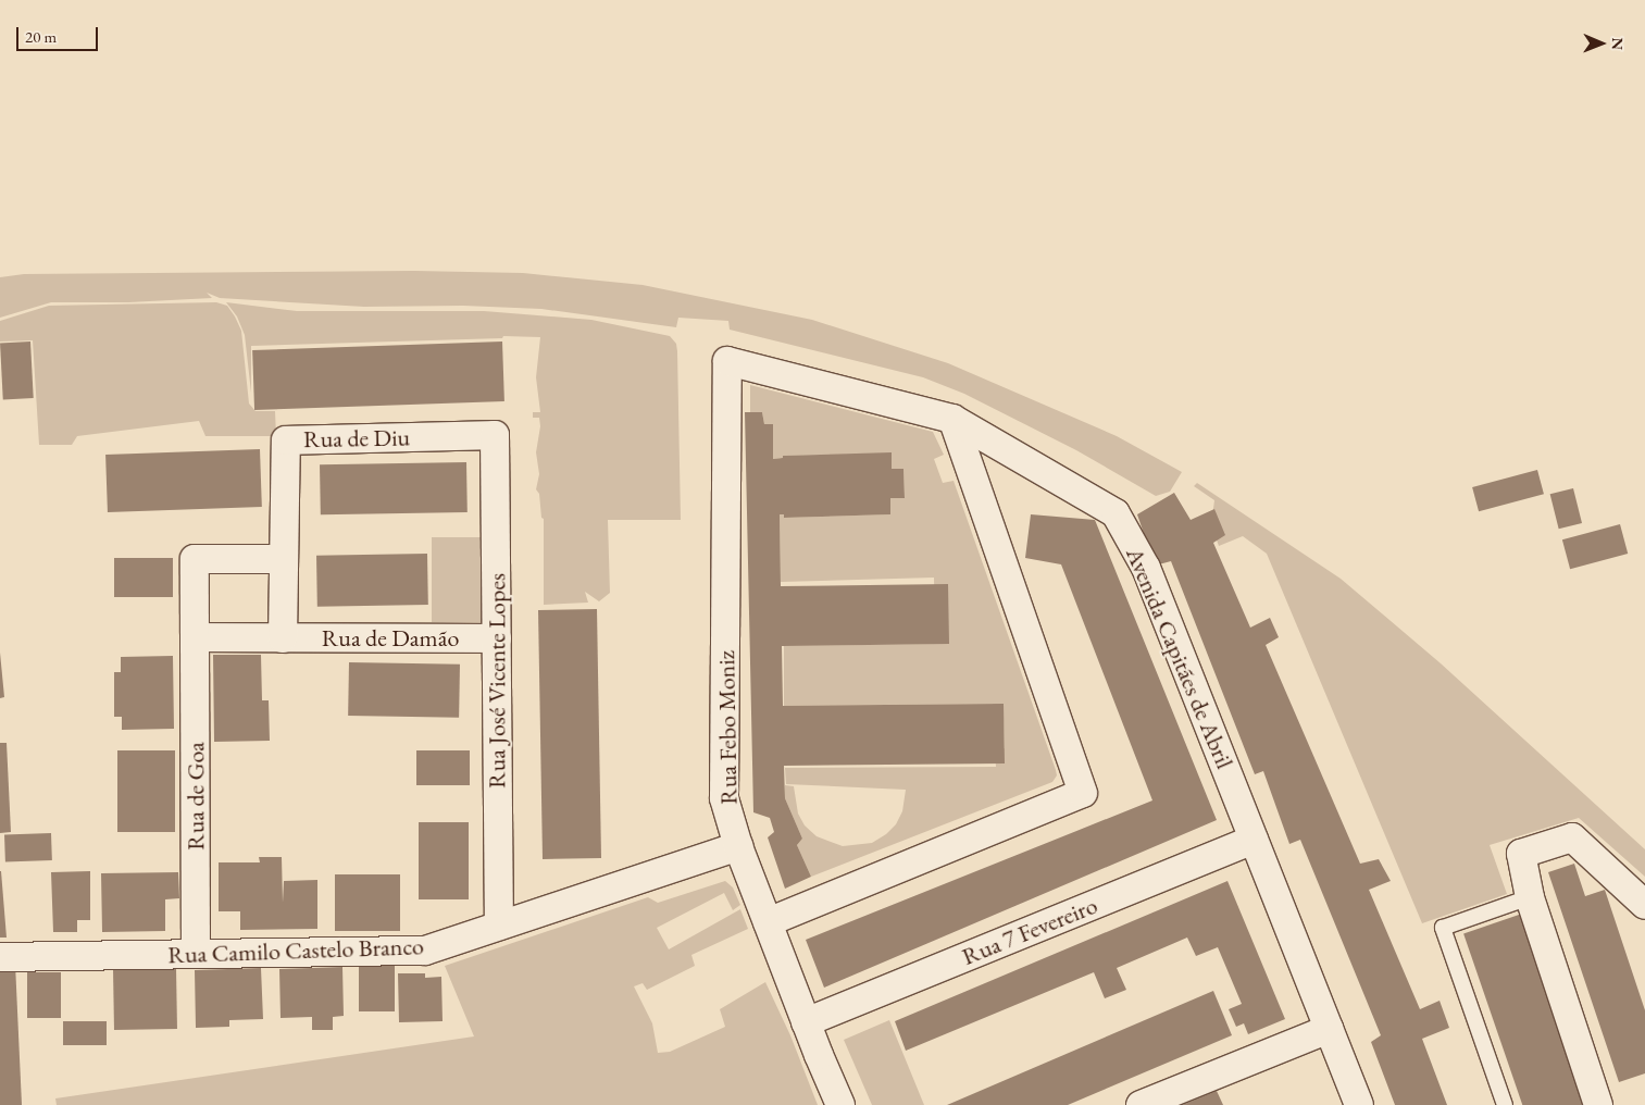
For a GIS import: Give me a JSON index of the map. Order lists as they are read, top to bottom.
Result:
{
  "streets": {
    "street": [
      "Rua de Diu",
      "Rua de Damão",
      "Avenida Capitães de Abril",
      "Rua José Vicente Lopes",
      "Rua Febo Moniz",
      "Rua de Goa",
      "Rua 7 Fevereiro",
      "Rua Camilo Castelo Branco"
    ]
  },
  "crossings": [
    ["Rua de Diu", "Rua de Damão"],
    ["Rua de Diu", "Rua José Vicente Lopes"],
    ["Rua de Diu", "Rua de Goa"],
    ["Rua de Damão", "Rua José Vicente Lopes"],
    ["Rua de Damão", "Rua de Goa"],
    ["Avenida Capitães de Abril", "Rua Febo Moniz"],
    ["Avenida Capitães de Abril", "Rua 7 Fevereiro"],
    ["Rua José Vicente Lopes", "Rua Camilo Castelo Branco"],
    ["Rua Febo Moniz", "Rua 7 Fevereiro"],
    ["Rua Febo Moniz", "Rua Camilo Castelo Branco"],
    ["Rua de Goa", "Rua Camilo Castelo Branco"]
  ],
  "scale_bar": "20 m",
  "north": "right"
}
